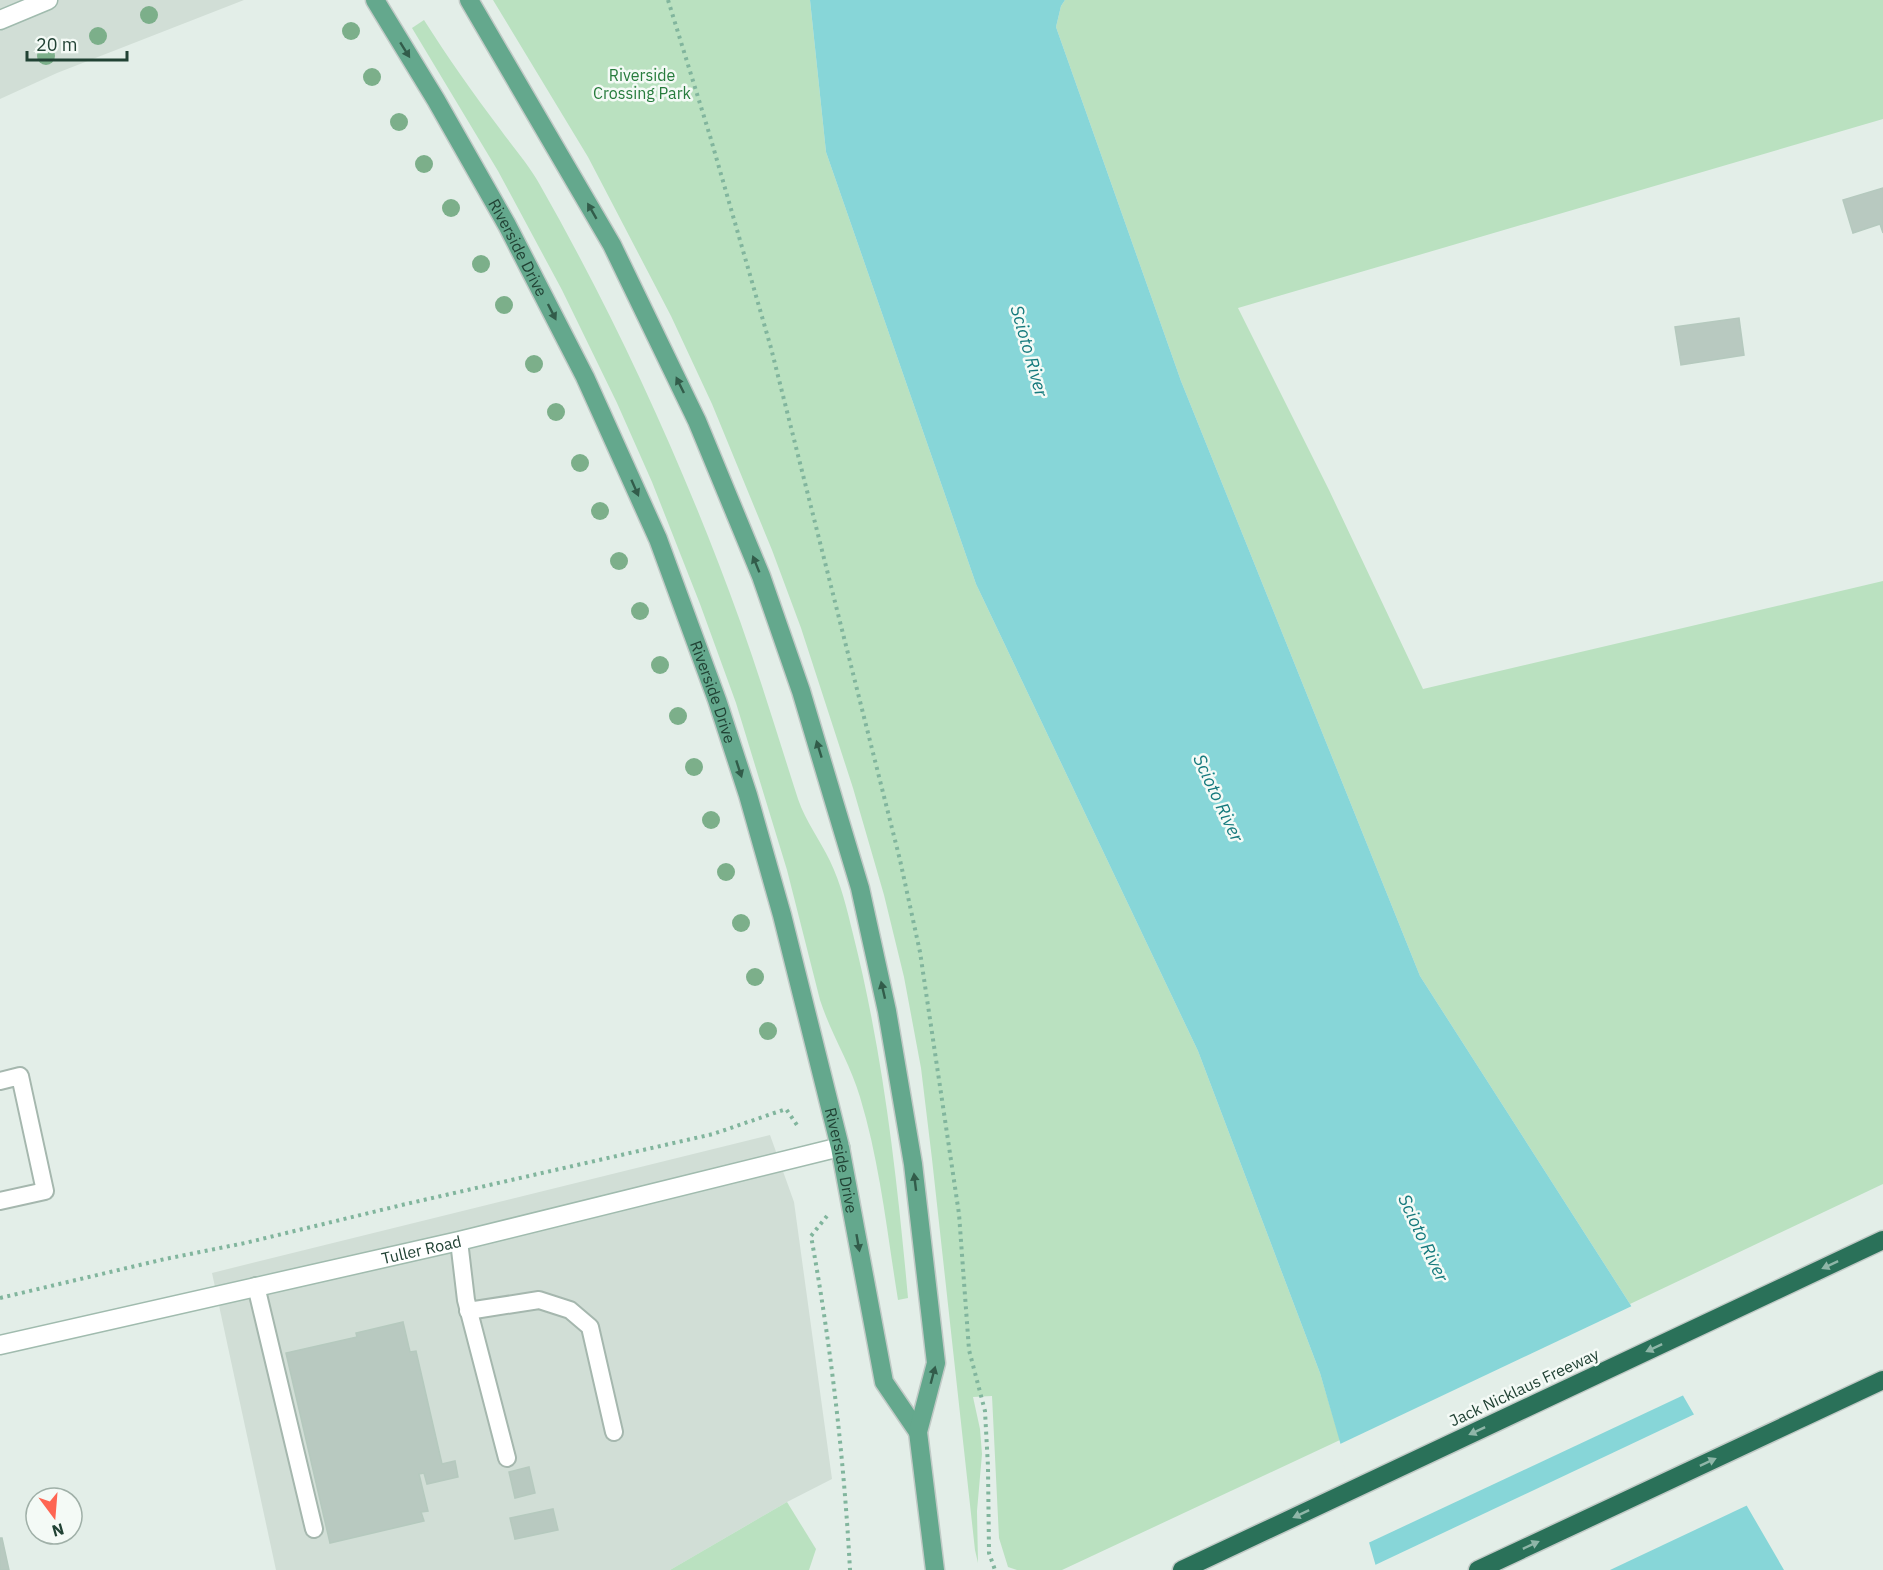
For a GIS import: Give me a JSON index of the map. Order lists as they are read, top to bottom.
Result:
{
  "streets": {
    "highway": ["Jack Nicklaus Freeway"],
    "main road": ["Riverside Drive"],
    "street": ["Tuller Road"]
  },
  "crossings": [
    ["Riverside Drive", "Tuller Road"]
  ],
  "water": ["Scioto River"],
  "parks": ["Riverside Crossing Park"],
  "scale_bar": "20 m",
  "north": "bottom"
}
